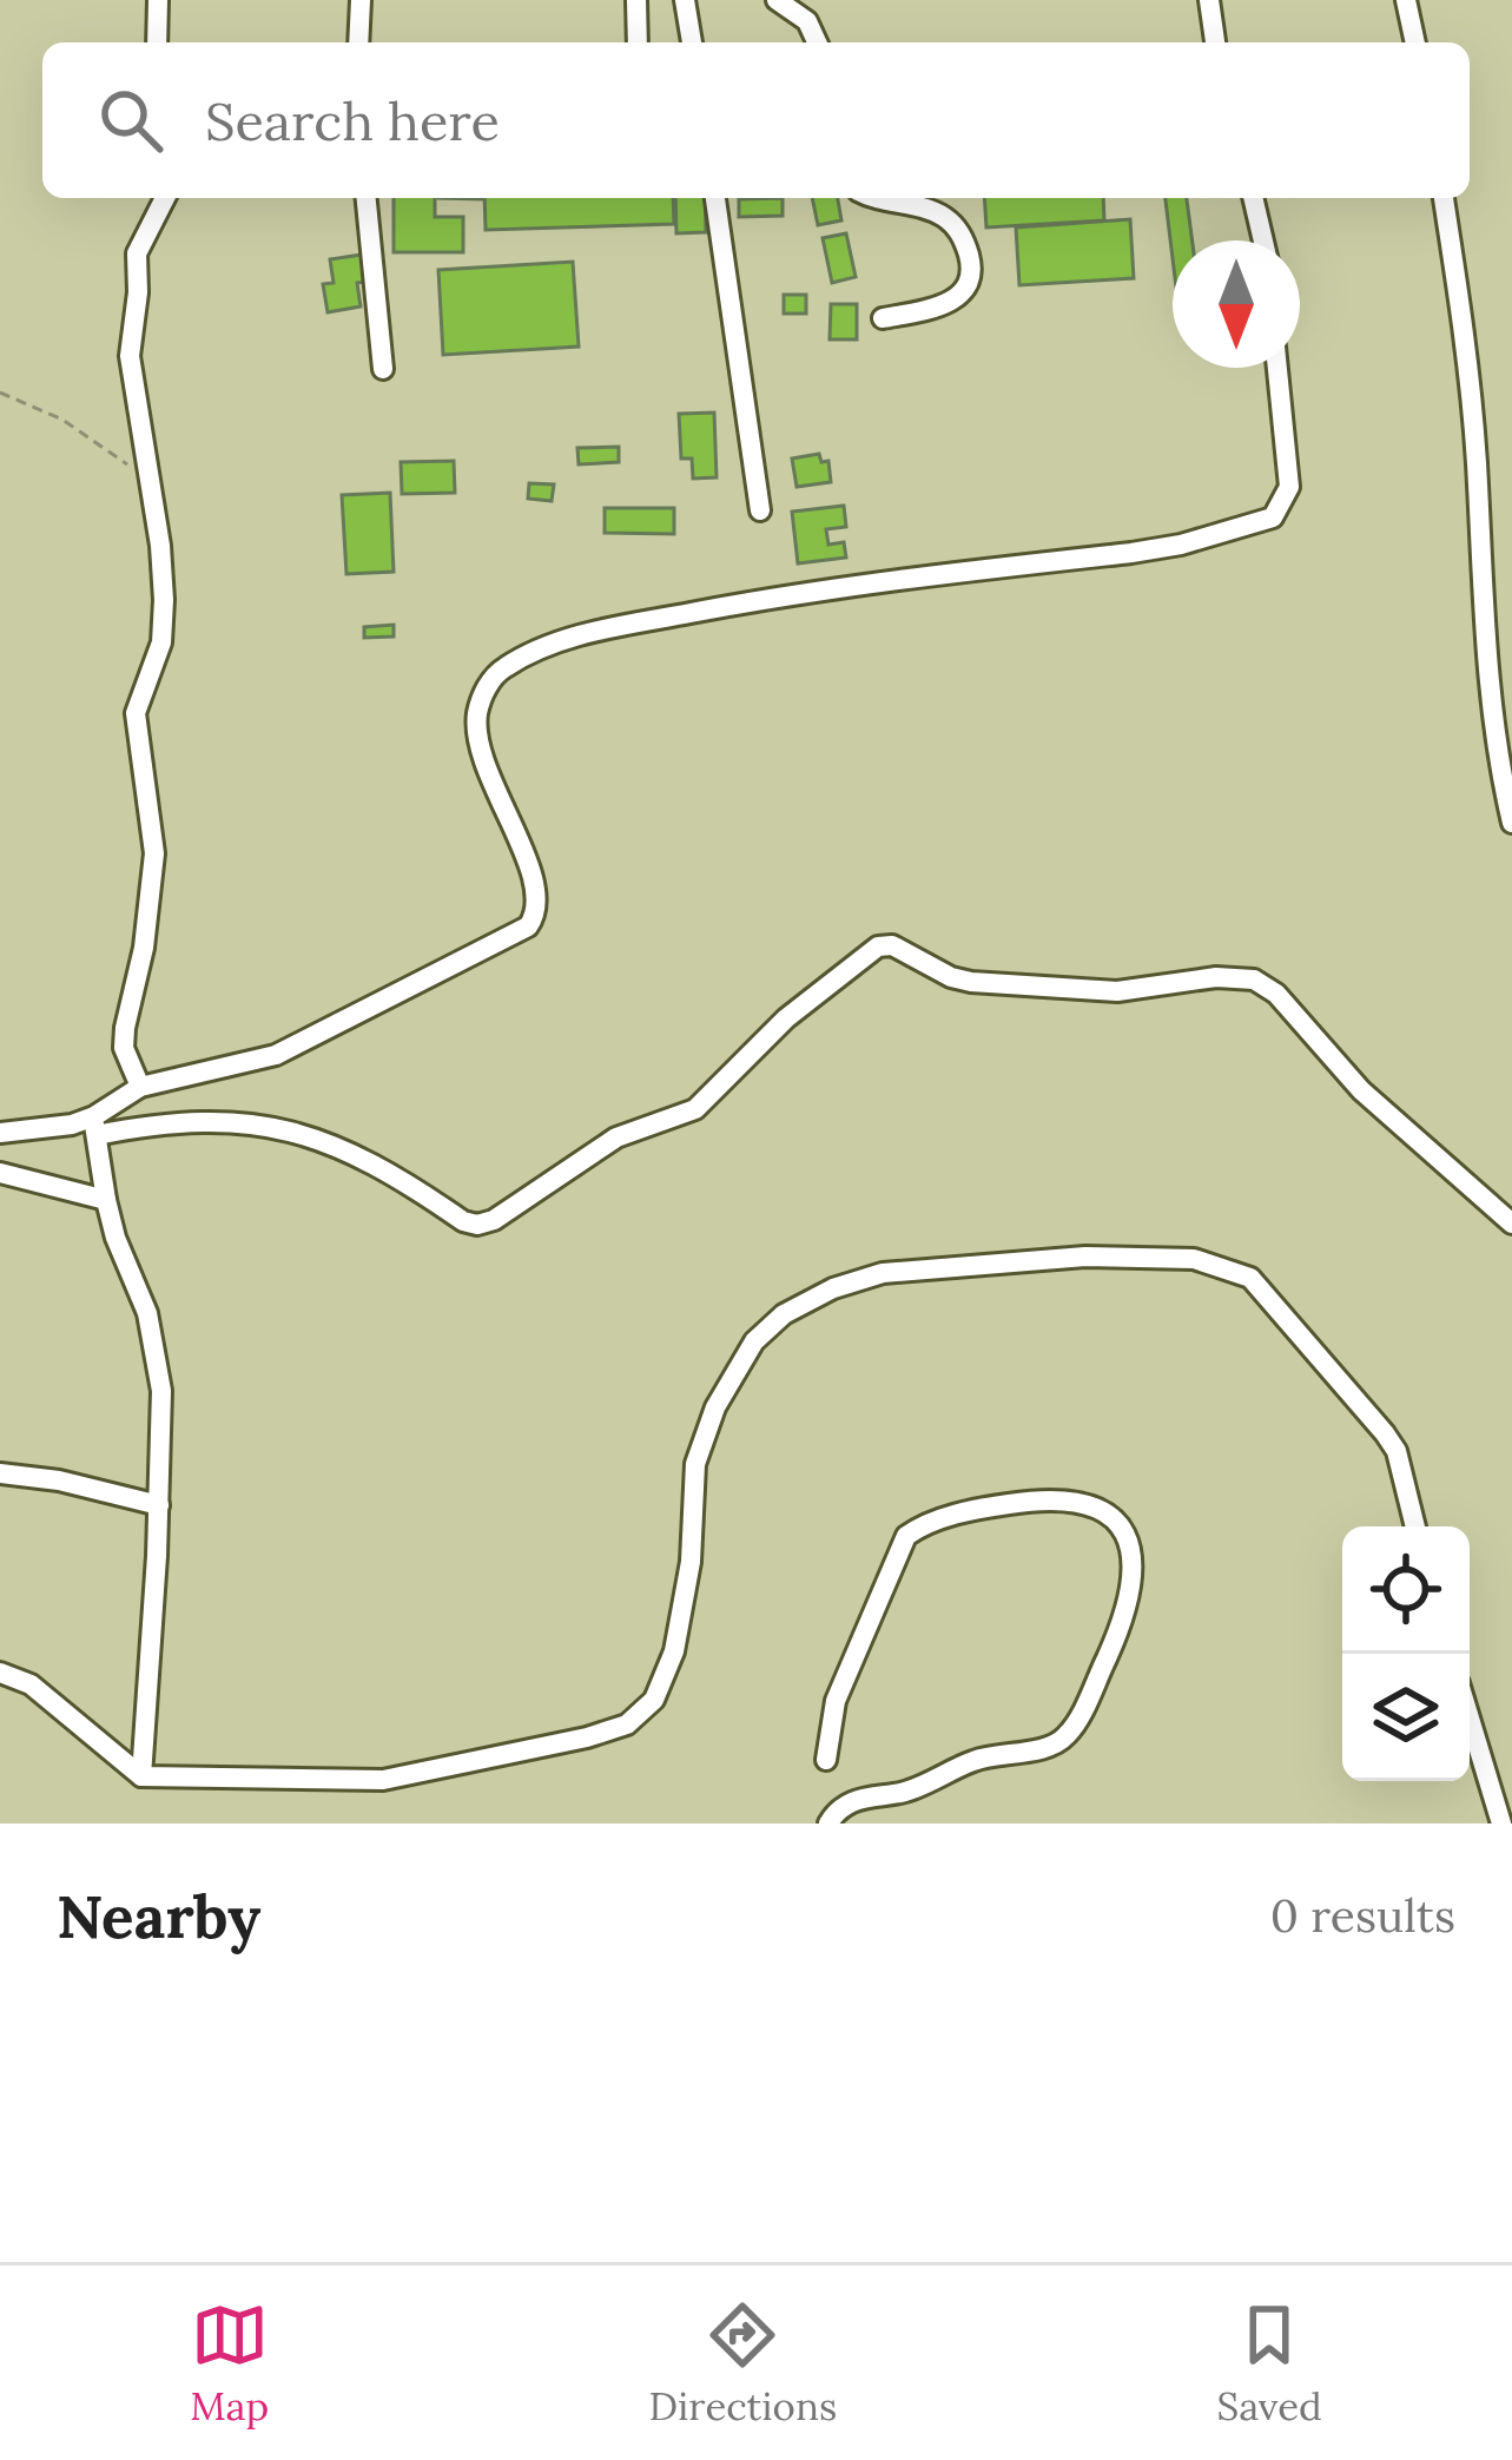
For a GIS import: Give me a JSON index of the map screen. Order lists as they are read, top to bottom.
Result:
{
  "north": "bottom",
  "page": {
    "search": "Search here",
    "heading": ["Nearby", "0 results"],
    "nav": ["Map", "Directions", "Saved"]
  }
}
